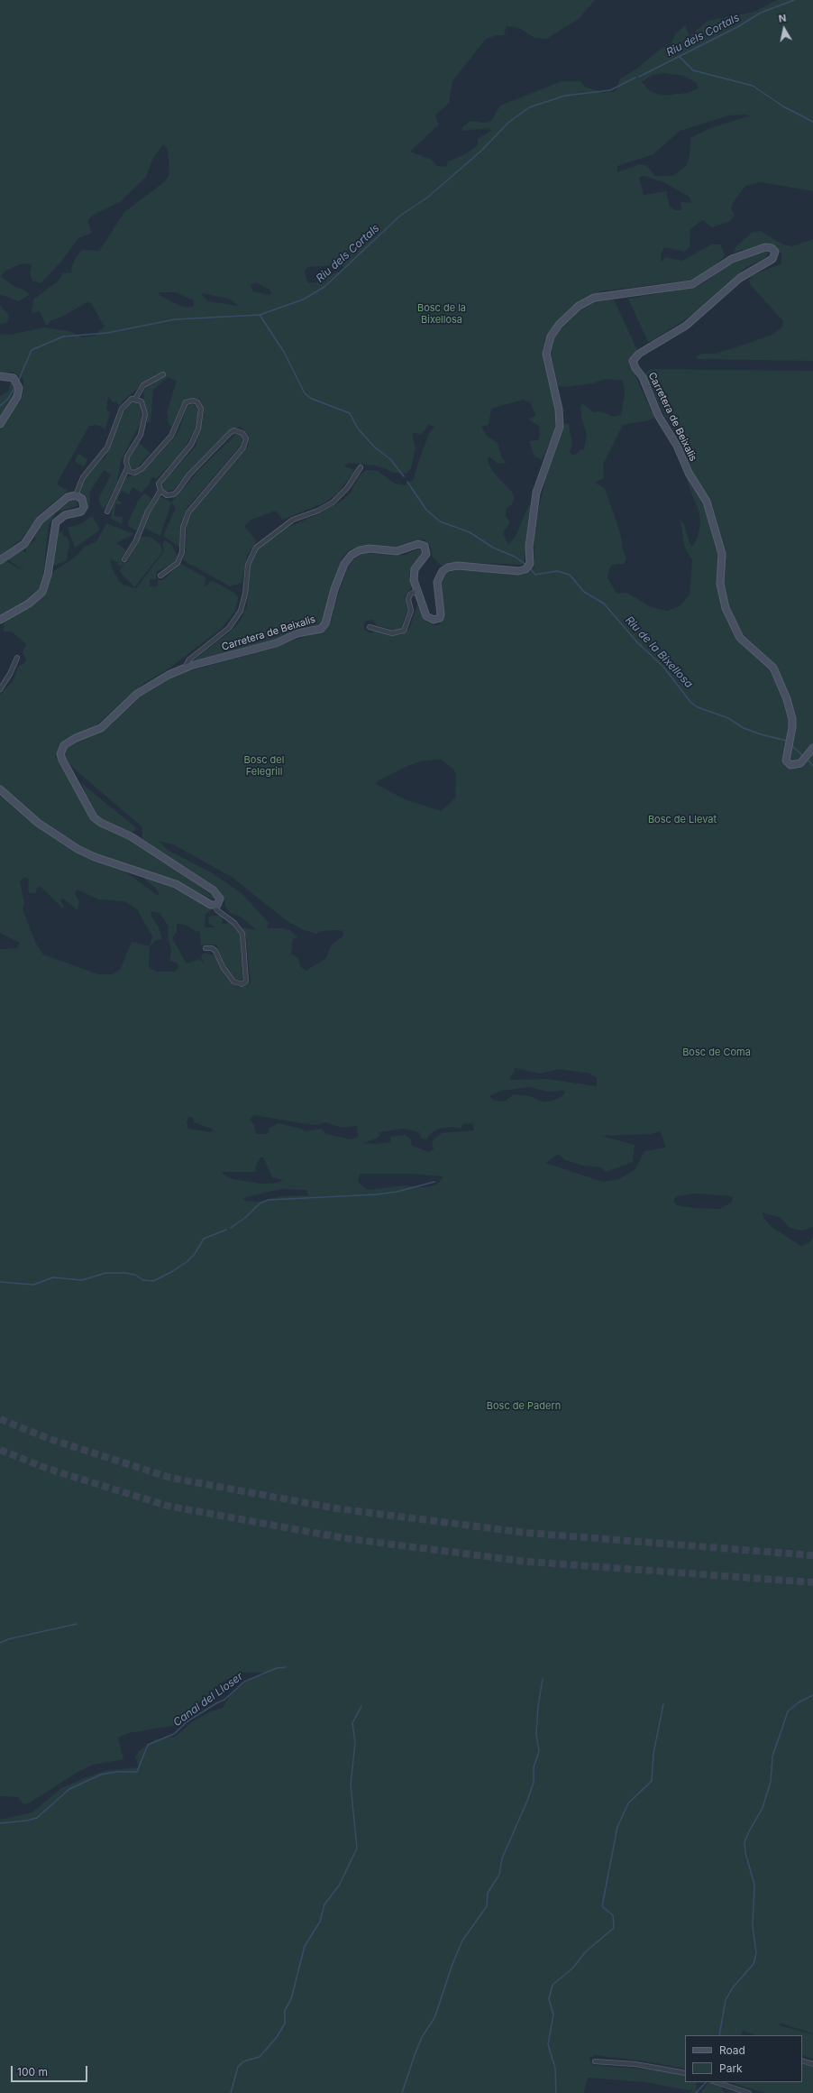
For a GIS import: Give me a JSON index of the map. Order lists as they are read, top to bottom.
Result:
{
  "streets": {
    "main road": ["Carretera de Beixalis"]
  },
  "water": ["Riu dels Cortals", "Riu de la Bixellosa", "Canal del Lloser"],
  "parks": [
    "Bosc de la Bixellosa",
    "Bosc del Felegrill",
    "Bosc de Llevat",
    "Bosc de Coma",
    "Bosc de Padern"
  ],
  "legend": ["Road", "Park"],
  "scale_bar": "100 m",
  "north": "top"
}
